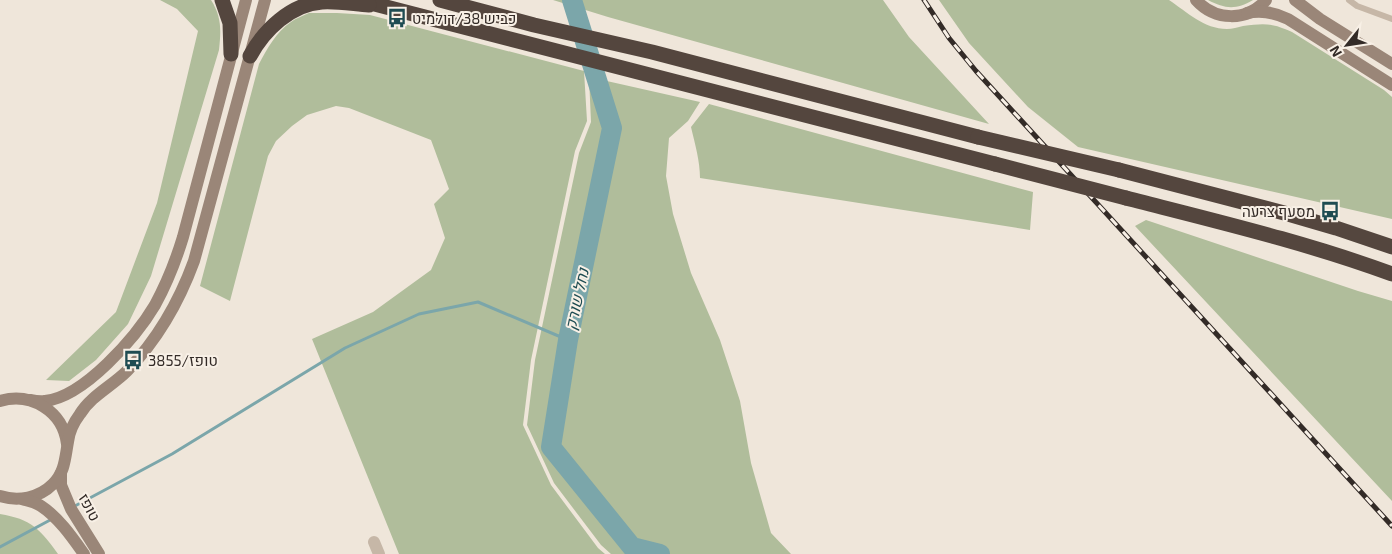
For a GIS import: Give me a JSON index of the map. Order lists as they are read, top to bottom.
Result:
{
  "streets": {
    "street": ["טופז"]
  },
  "water": ["נחל שורק"],
  "places": {
    "bus stop": ["כביש 38/דולמיט", "מסעף צרעה", "3855/טופז"]
  },
  "north": "bottom left"
}
